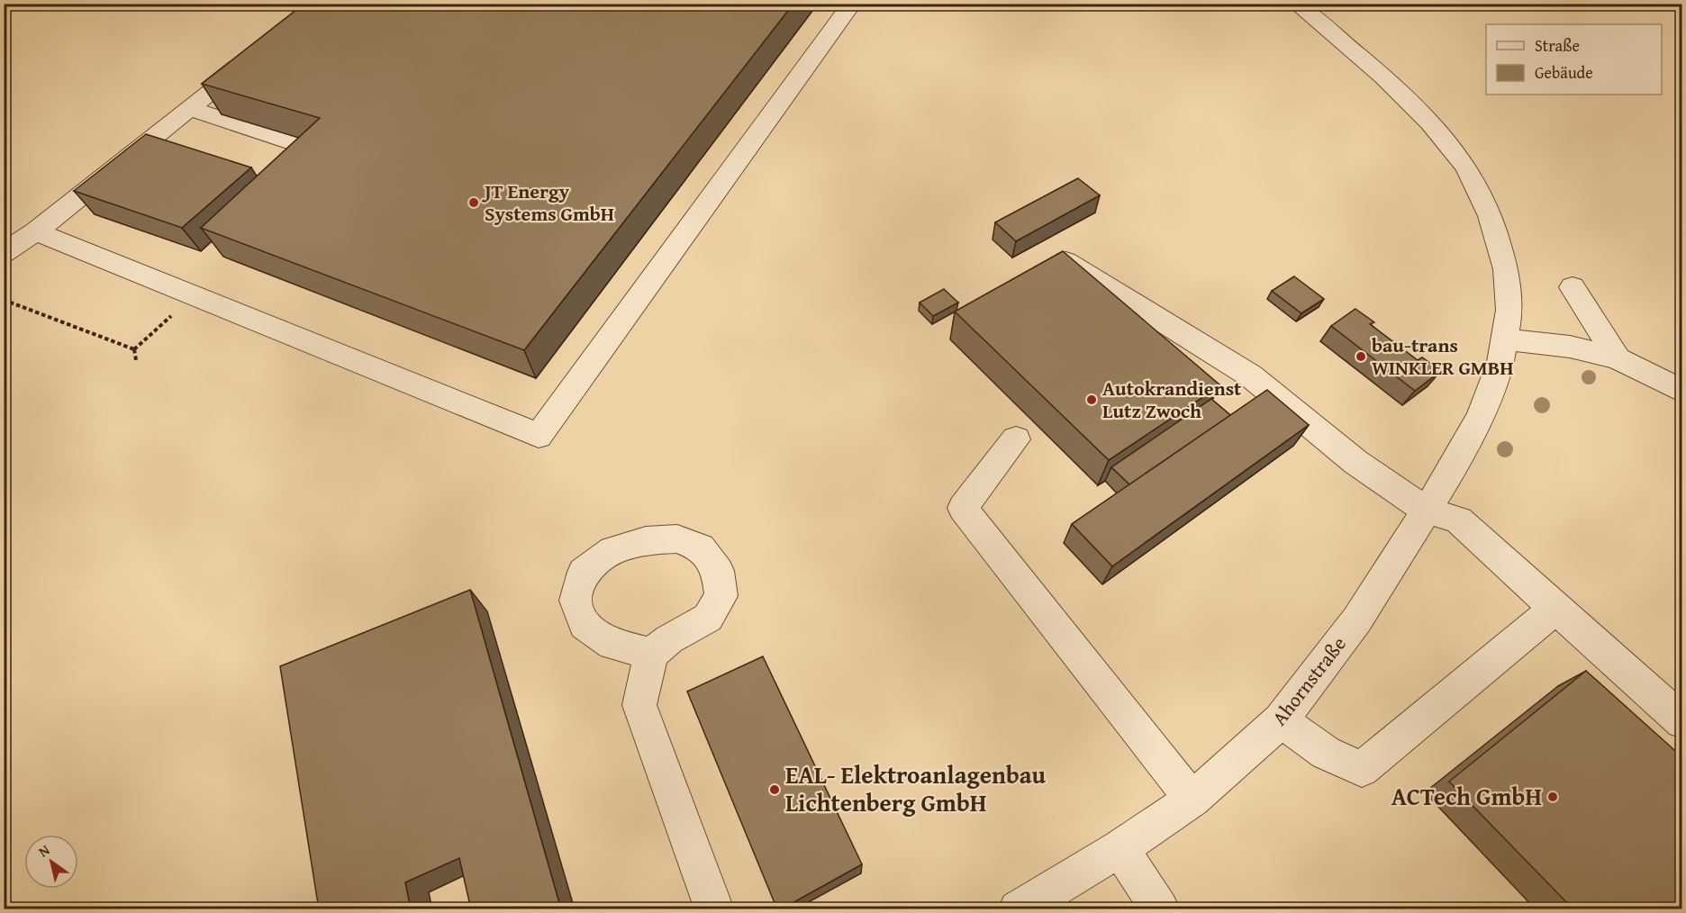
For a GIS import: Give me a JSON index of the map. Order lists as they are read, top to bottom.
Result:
{
  "streets": {
    "street": ["Ahornstraße"]
  },
  "places": [
    "JT Energy Systems GmbH",
    "bau-trans WINKLER GMBH",
    "Autokrandienst Lutz Zwoch",
    "EAL- Elektroanlagenbau Lichtenberg GmbH",
    "ACTech GmbH"
  ],
  "legend": ["Straße", "Gebäude"],
  "north": "top left"
}
